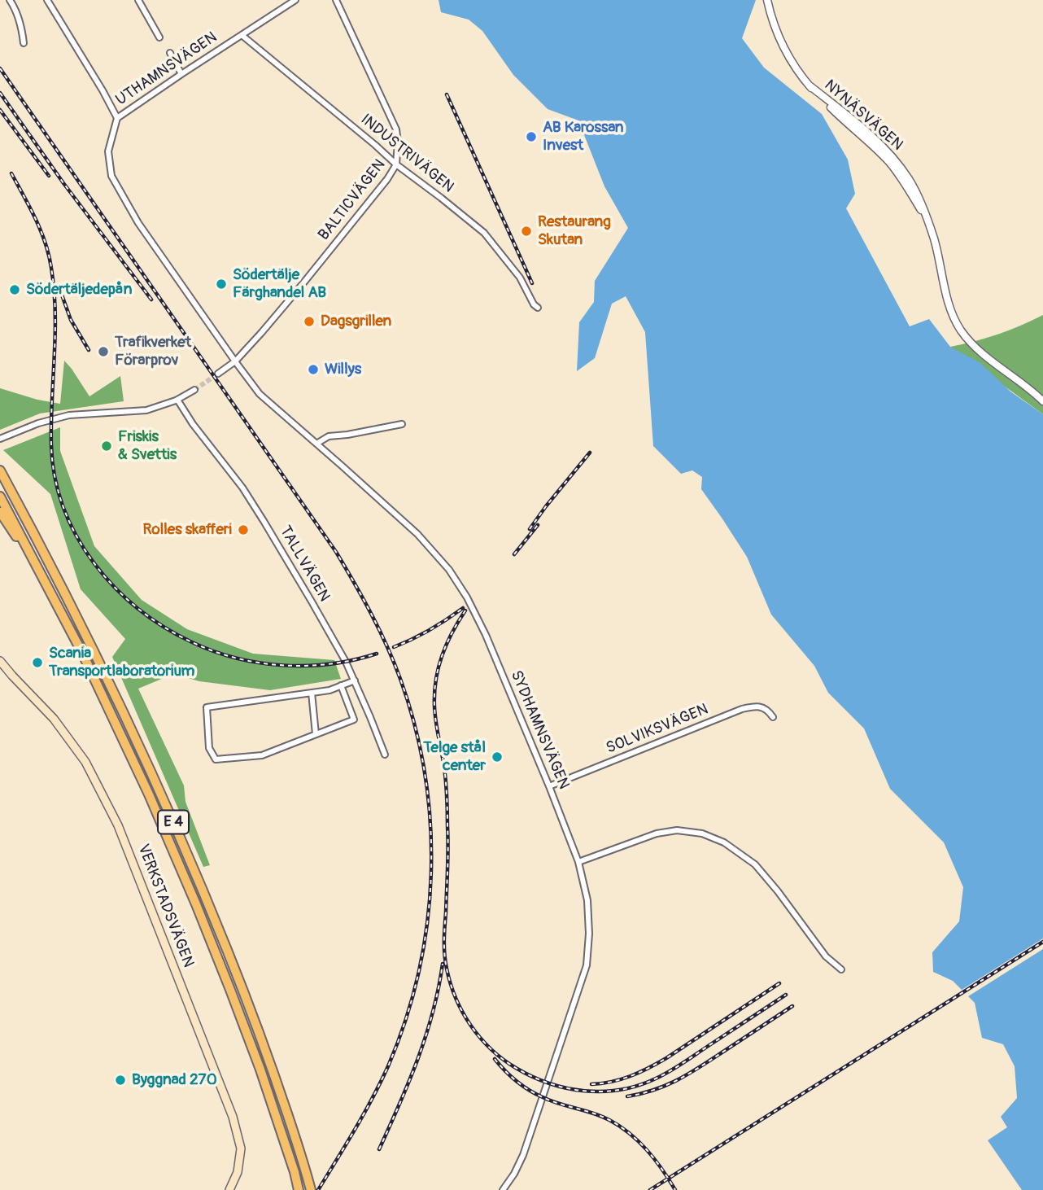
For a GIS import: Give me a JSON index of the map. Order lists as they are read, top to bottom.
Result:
{
  "streets": {
    "highway": ["E 4"],
    "main road": ["VERKSTADSVÄGEN"],
    "street": [
      "UTHAMNSVÄGEN",
      "NYNÄSVÄGEN",
      "INDUSTRIVÄGEN",
      "BALTICVÄGEN",
      "TALLVÄGEN",
      "SOLVIKSVÄGEN",
      "SYDHAMNSVÄGEN"
    ]
  },
  "crossings": [
    ["UTHAMNSVÄGEN", "INDUSTRIVÄGEN"],
    ["UTHAMNSVÄGEN", "BALTICVÄGEN"],
    ["UTHAMNSVÄGEN", "SYDHAMNSVÄGEN"],
    ["INDUSTRIVÄGEN", "BALTICVÄGEN"],
    ["BALTICVÄGEN", "SYDHAMNSVÄGEN"],
    ["SOLVIKSVÄGEN", "SYDHAMNSVÄGEN"]
  ],
  "places": [
    "AB Karossan Invest",
    "Restaurang Skutan",
    "Södertälje Färghandel AB",
    "Södertäljedepån",
    "Dagsgrillen",
    "Trafikverket Förarprov",
    "Willys",
    "Friskis & Svettis",
    "Rolles skafferi",
    "Scania Transportlaboratorium",
    "Telge stål center",
    "Byggnad 270"
  ]
}
